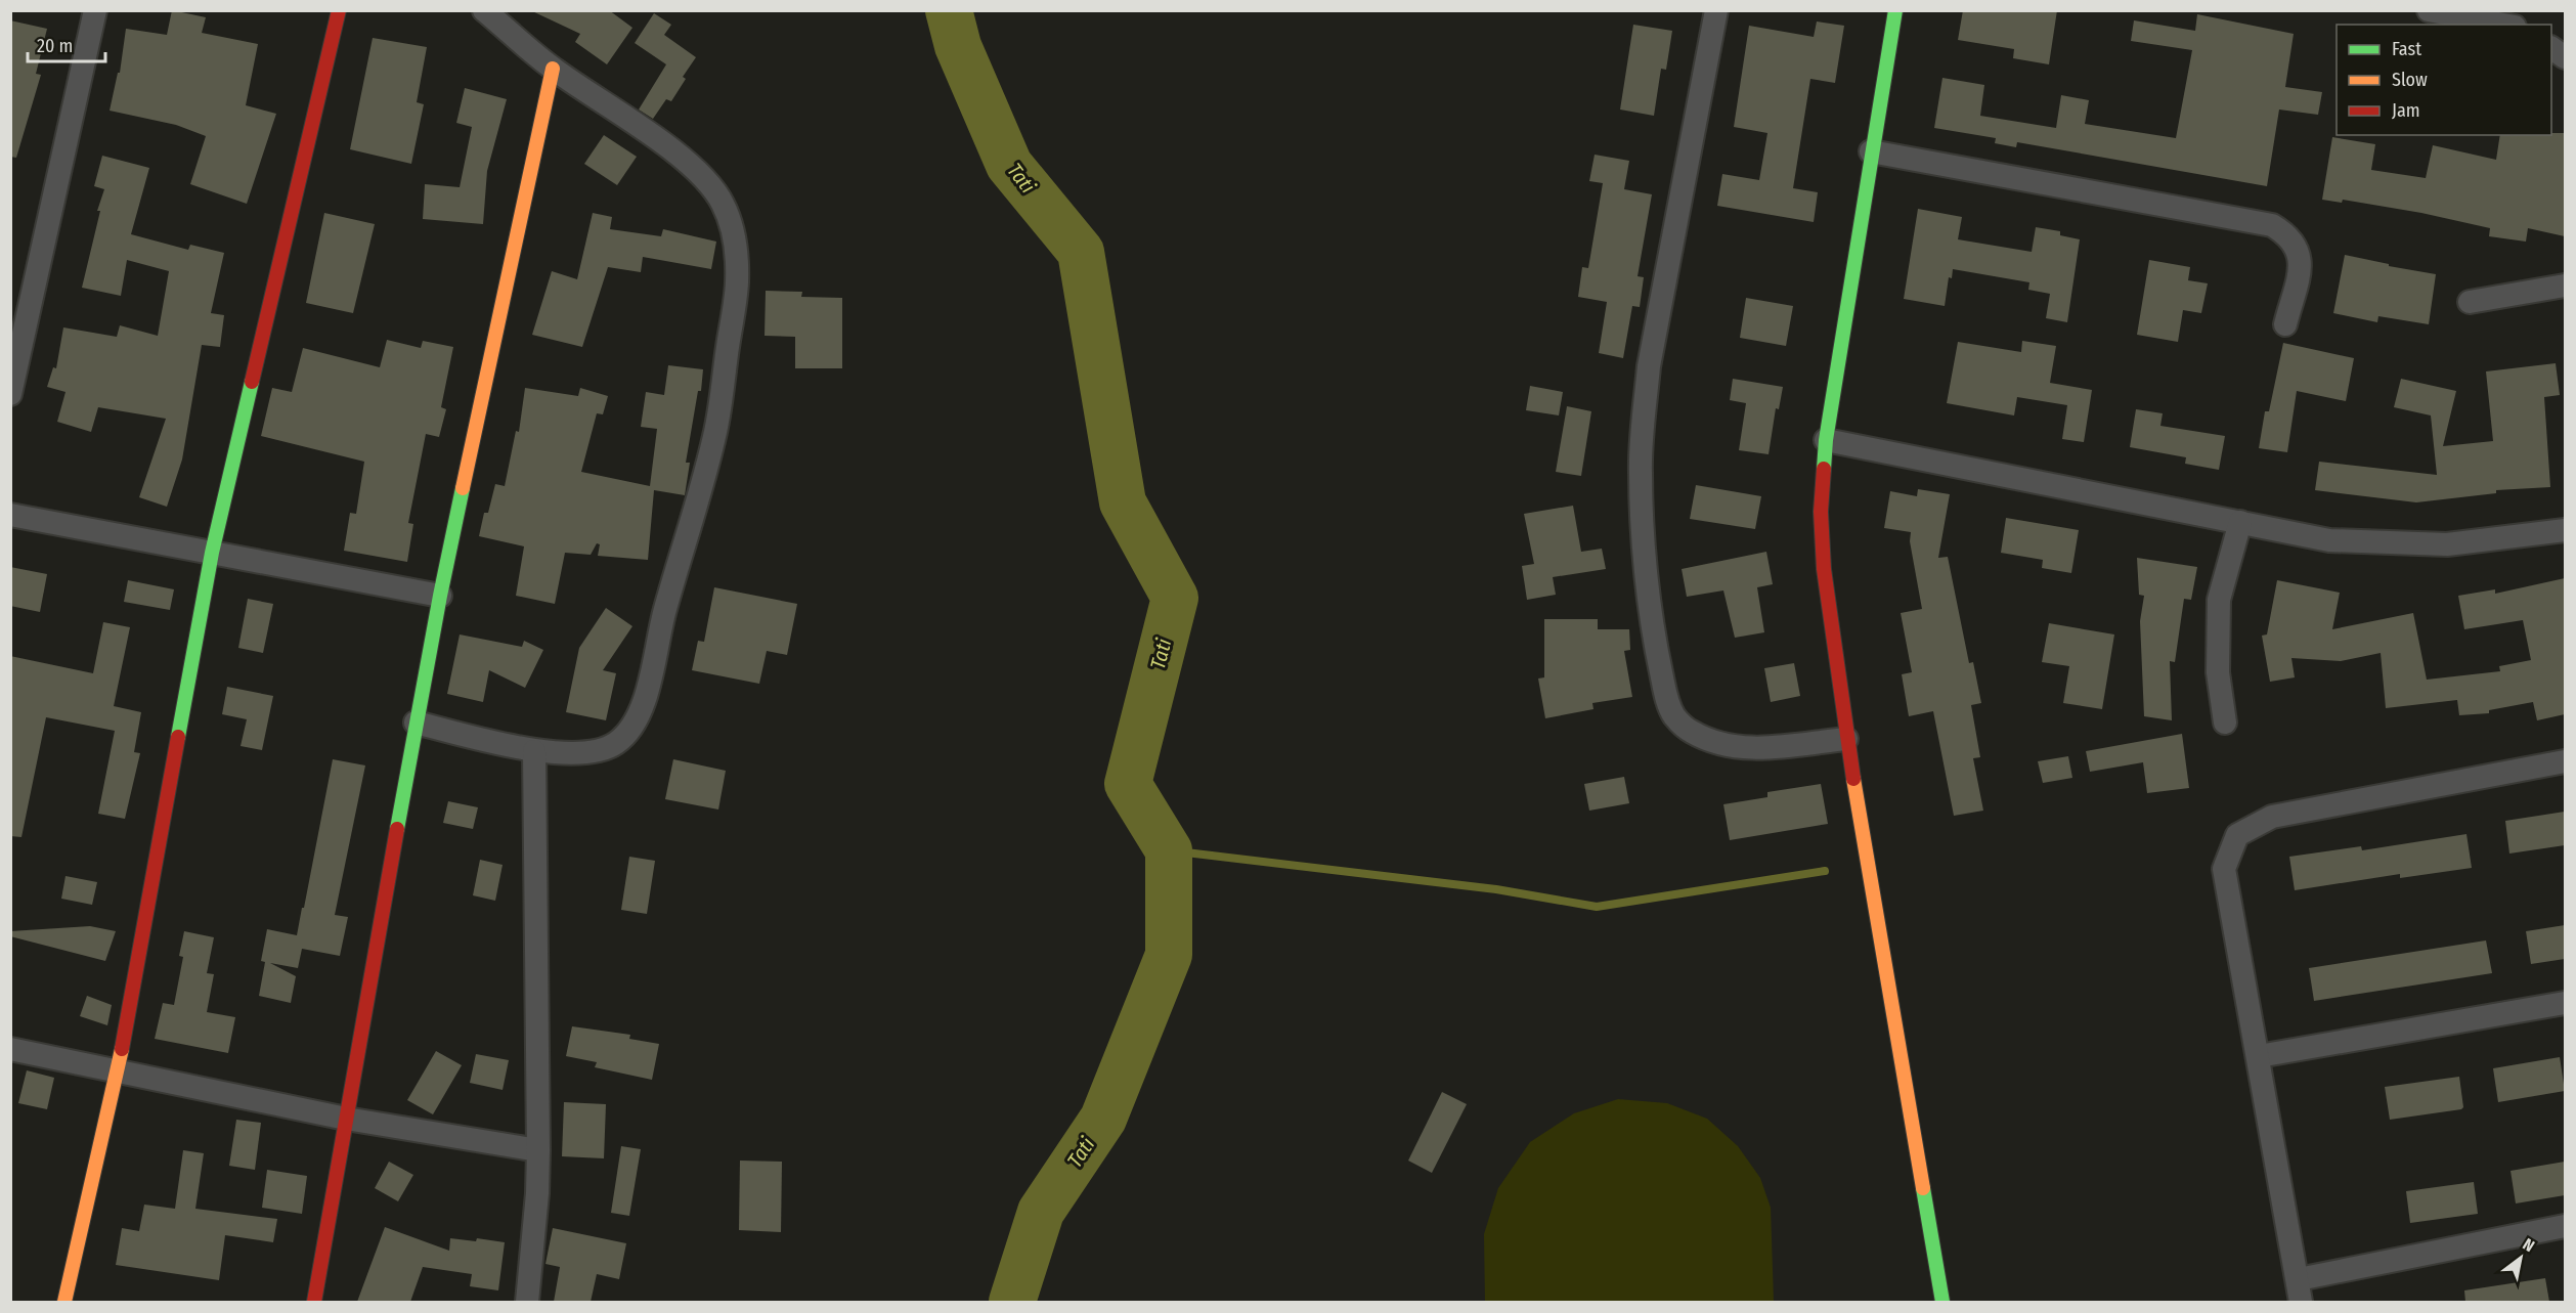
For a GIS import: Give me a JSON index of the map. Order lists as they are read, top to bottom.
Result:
{
  "water": ["Tati"],
  "legend": ["Fast", "Slow", "Jam"],
  "scale_bar": "20 m",
  "north": "top right"
}
